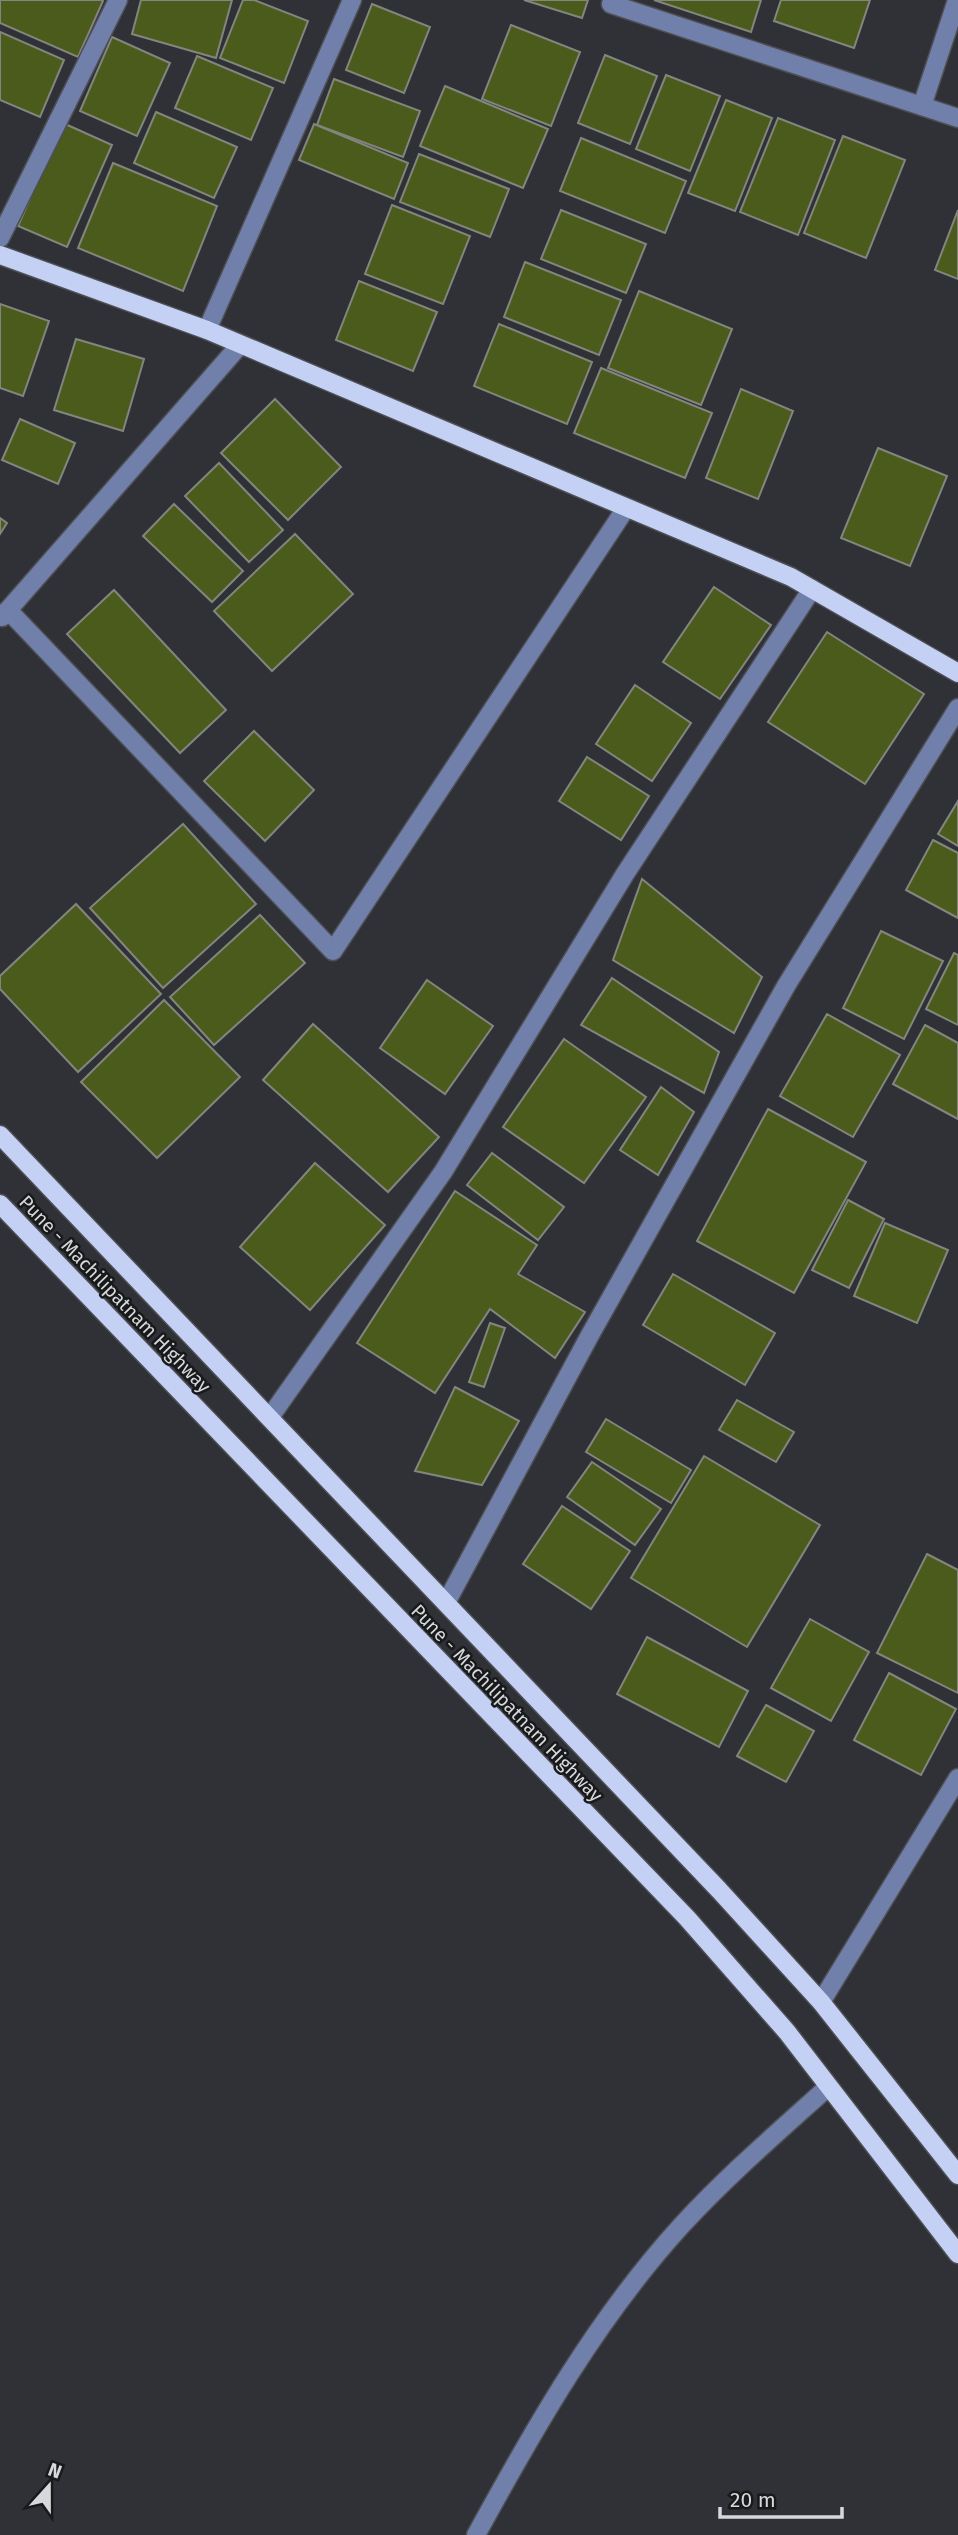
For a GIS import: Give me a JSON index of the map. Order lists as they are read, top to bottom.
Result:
{
  "streets": {
    "main road": ["Pune - Machilipatnam Highway"]
  },
  "scale_bar": "20 m",
  "north": "top"
}
